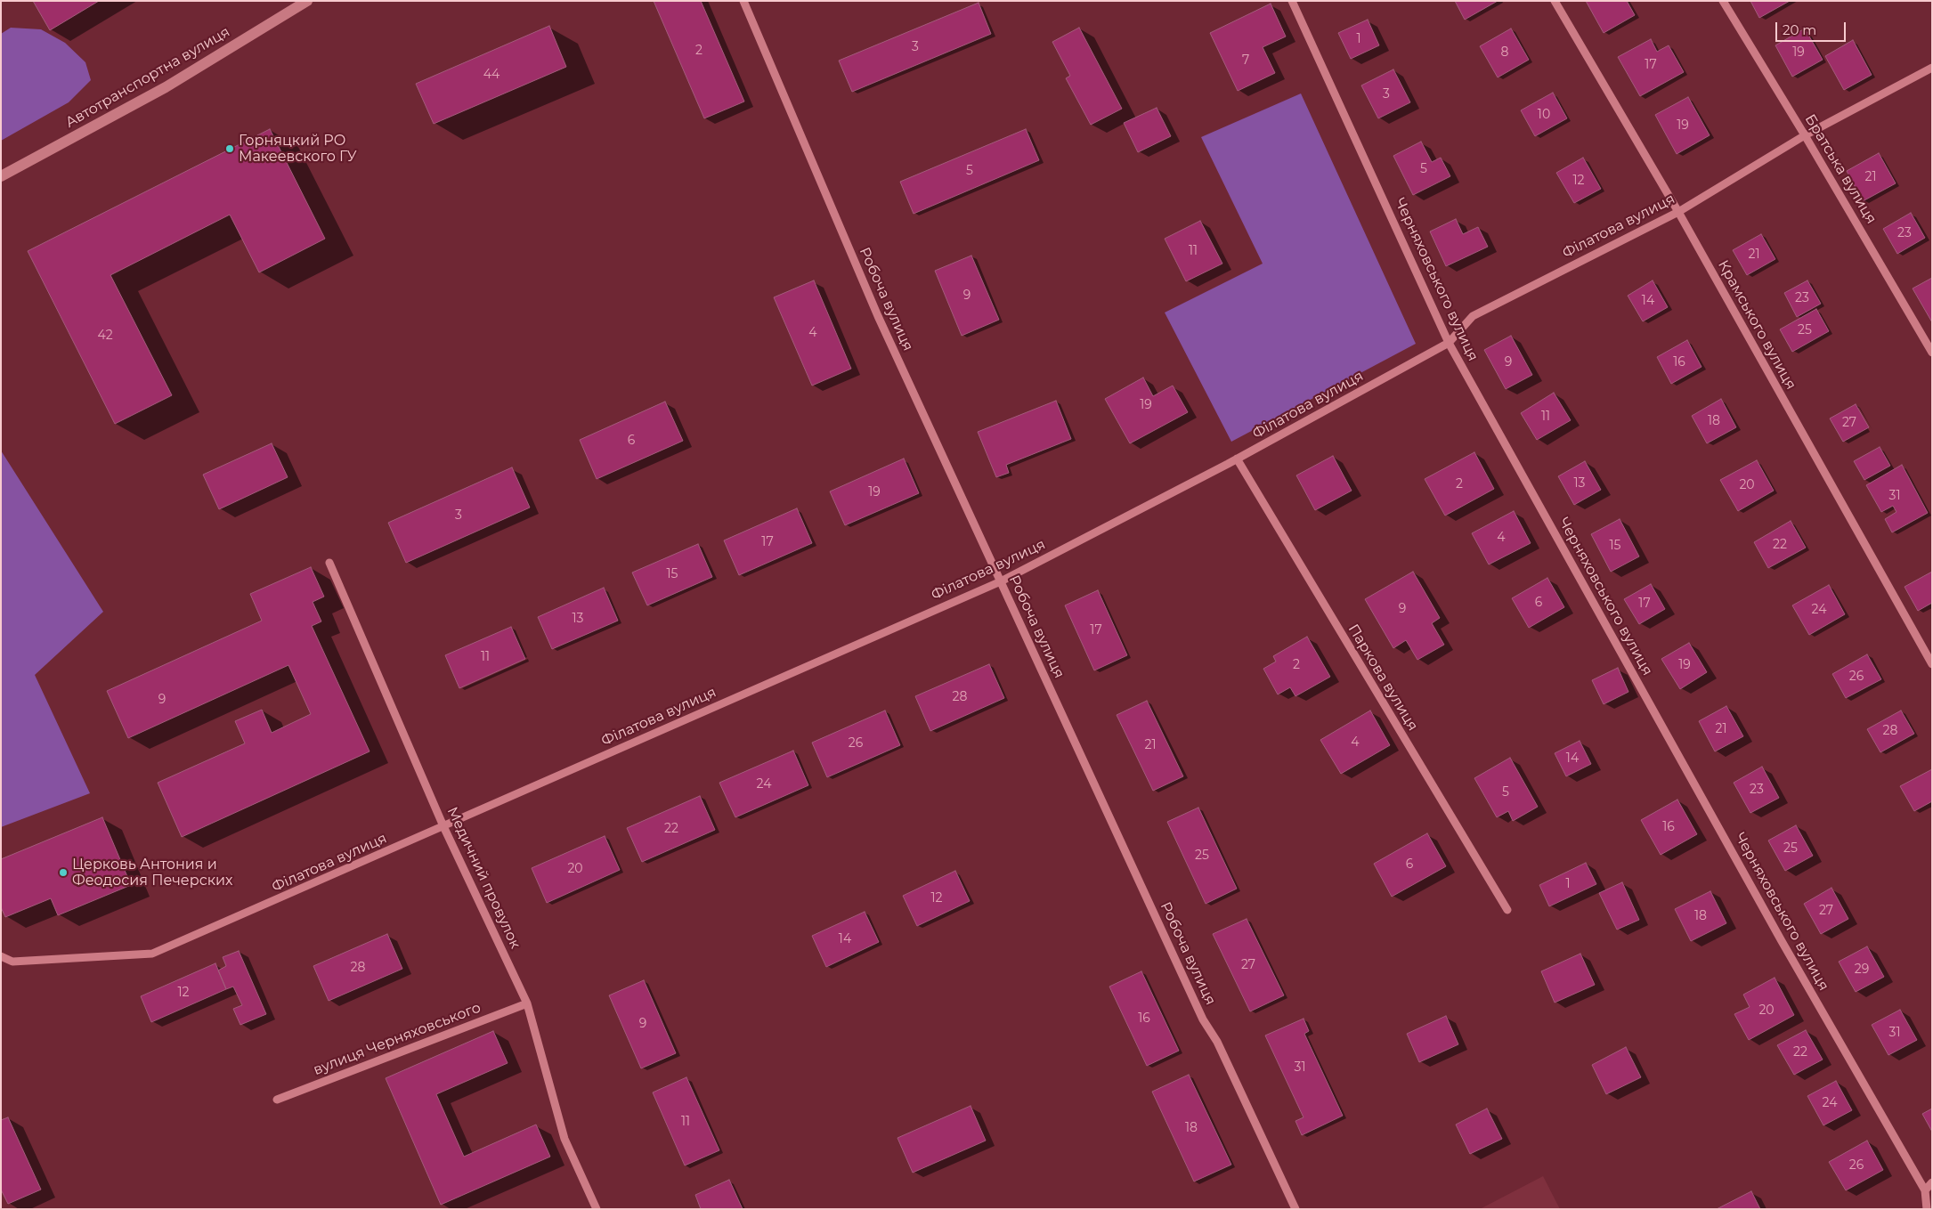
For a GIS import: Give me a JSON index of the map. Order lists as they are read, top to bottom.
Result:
{
  "streets": {
    "main road": ["Автотранспортна вулиця"],
    "street": [
      "Братська вулиця",
      "Філатова вулиця",
      "Черняховського вулиця",
      "Робоча вулиця",
      "Крамського вулиця",
      "Паркова вулиця",
      "Медичний провулок",
      "вулиця Черняховського"
    ]
  },
  "crossings": [
    ["Братська вулиця", "Філатова вулиця"],
    ["Філатова вулиця", "Черняховського вулиця"],
    ["Філатова вулиця", "Робоча вулиця"],
    ["Філатова вулиця", "Крамського вулиця"],
    ["Філатова вулиця", "Паркова вулиця"],
    ["Філатова вулиця", "Медичний провулок"],
    ["Медичний провулок", "вулиця Черняховського"]
  ],
  "places": ["Горняцкий РО Макеевского ГУ", "Церковь Антония и Феодосия Печерских"],
  "house_numbers": [
    "1",
    "3",
    "2",
    "8",
    "19",
    "7",
    "17",
    "44",
    "3",
    "10",
    "19",
    "5",
    "5",
    "21",
    "12",
    "23",
    "11",
    "21",
    "9",
    "23",
    "14",
    "25",
    "4",
    "42",
    "9",
    "16",
    "19",
    "11",
    "18",
    "27",
    "6",
    "13",
    "2",
    "20",
    "19",
    "31",
    "3",
    "4",
    "17",
    "22",
    "15",
    "15",
    "6",
    "17",
    "9",
    "24",
    "13",
    "17",
    "11",
    "2",
    "19",
    "26",
    "28",
    "9",
    "21",
    "28",
    "4",
    "26",
    "21",
    "14",
    "24",
    "23",
    "5",
    "16",
    "22",
    "25",
    "25",
    "6",
    "20",
    "1",
    "12",
    "27",
    "18",
    "14",
    "27",
    "28",
    "29",
    "12",
    "20",
    "16",
    "9",
    "31",
    "22",
    "31",
    "24",
    "11",
    "18",
    "26"
  ],
  "scale_bar": "20 m"
}
